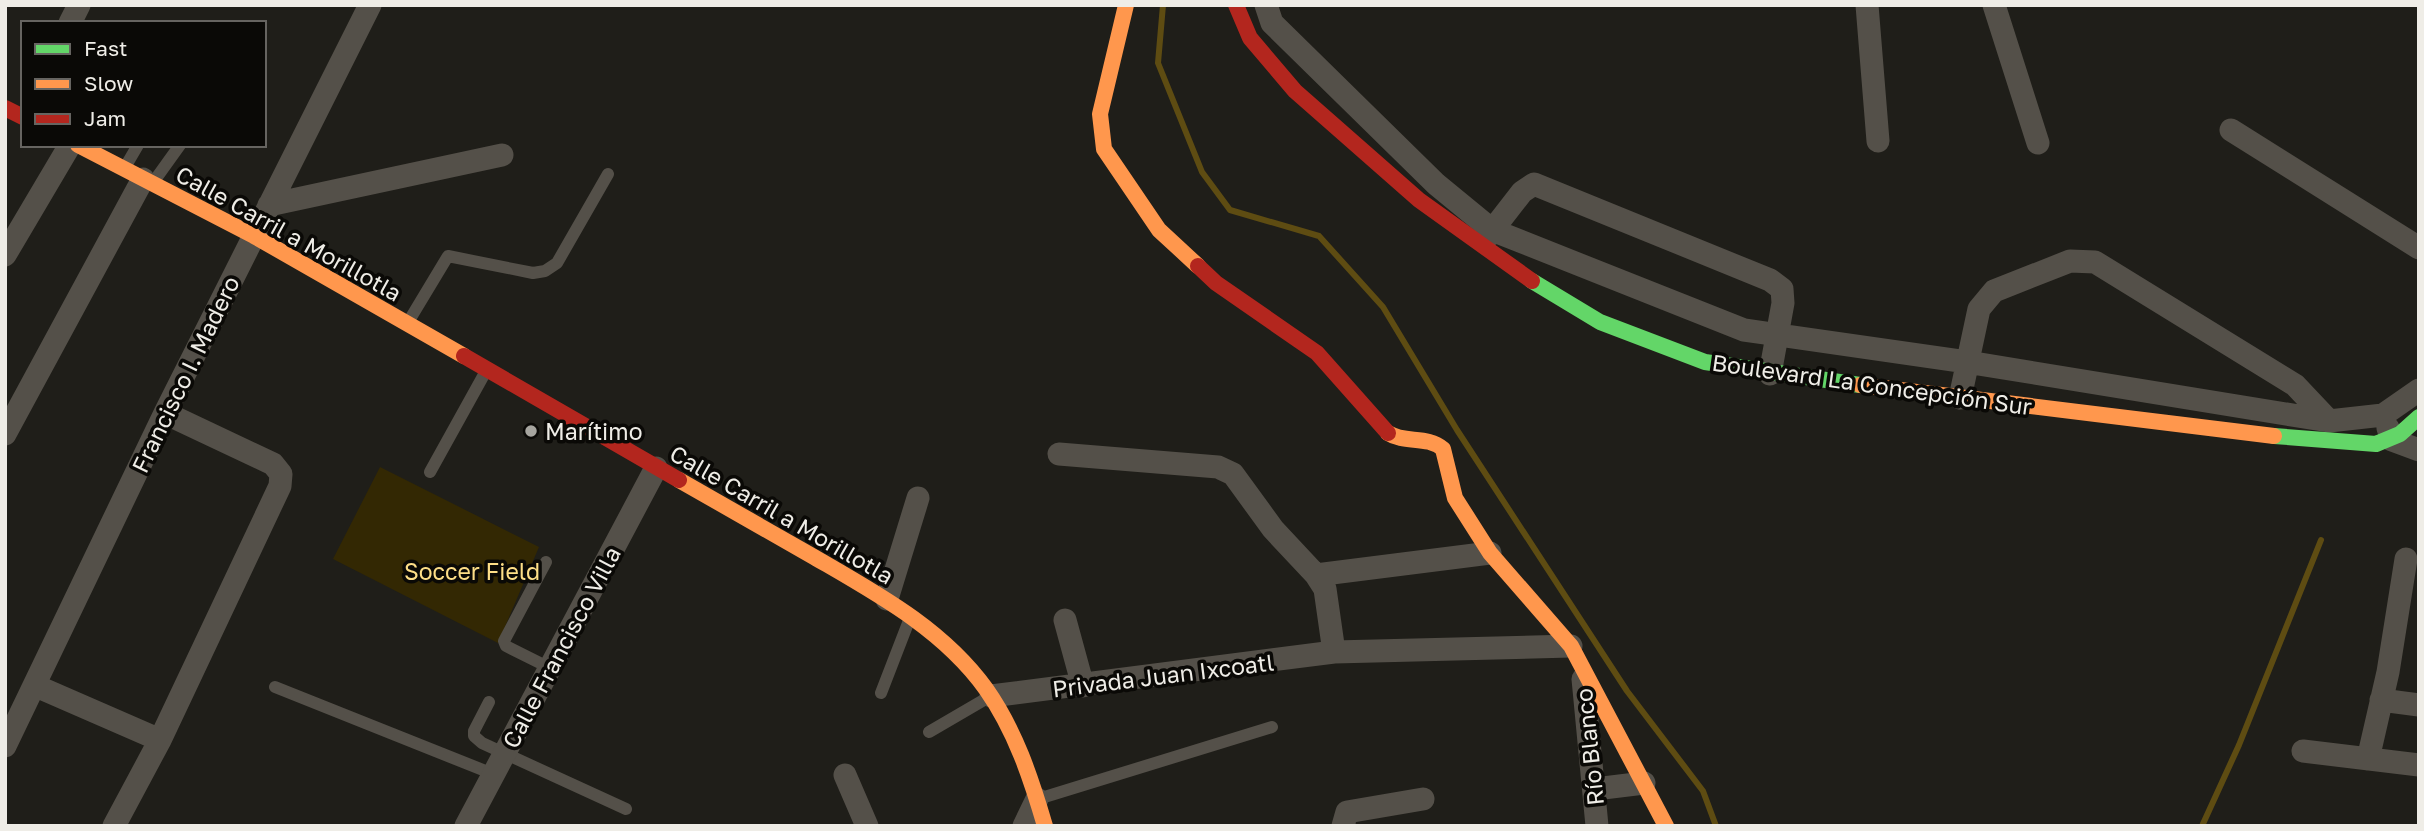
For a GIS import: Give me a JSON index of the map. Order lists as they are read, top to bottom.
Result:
{
  "streets": {
    "street": [
      "Calle Carril a Morillotla",
      "Francisco I. Madero",
      "Boulevard La Concepción Sur",
      "Calle Francisco Villa",
      "Privada Juan Ixcoatl",
      "Río Blanco"
    ]
  },
  "crossings": [
    ["Calle Carril a Morillotla", "Francisco I. Madero"],
    ["Calle Carril a Morillotla", "Calle Francisco Villa"],
    ["Calle Carril a Morillotla", "Privada Juan Ixcoatl"]
  ],
  "parks": ["Soccer Field"],
  "places": ["Marítimo"],
  "legend": ["Fast", "Slow", "Jam"]
}
